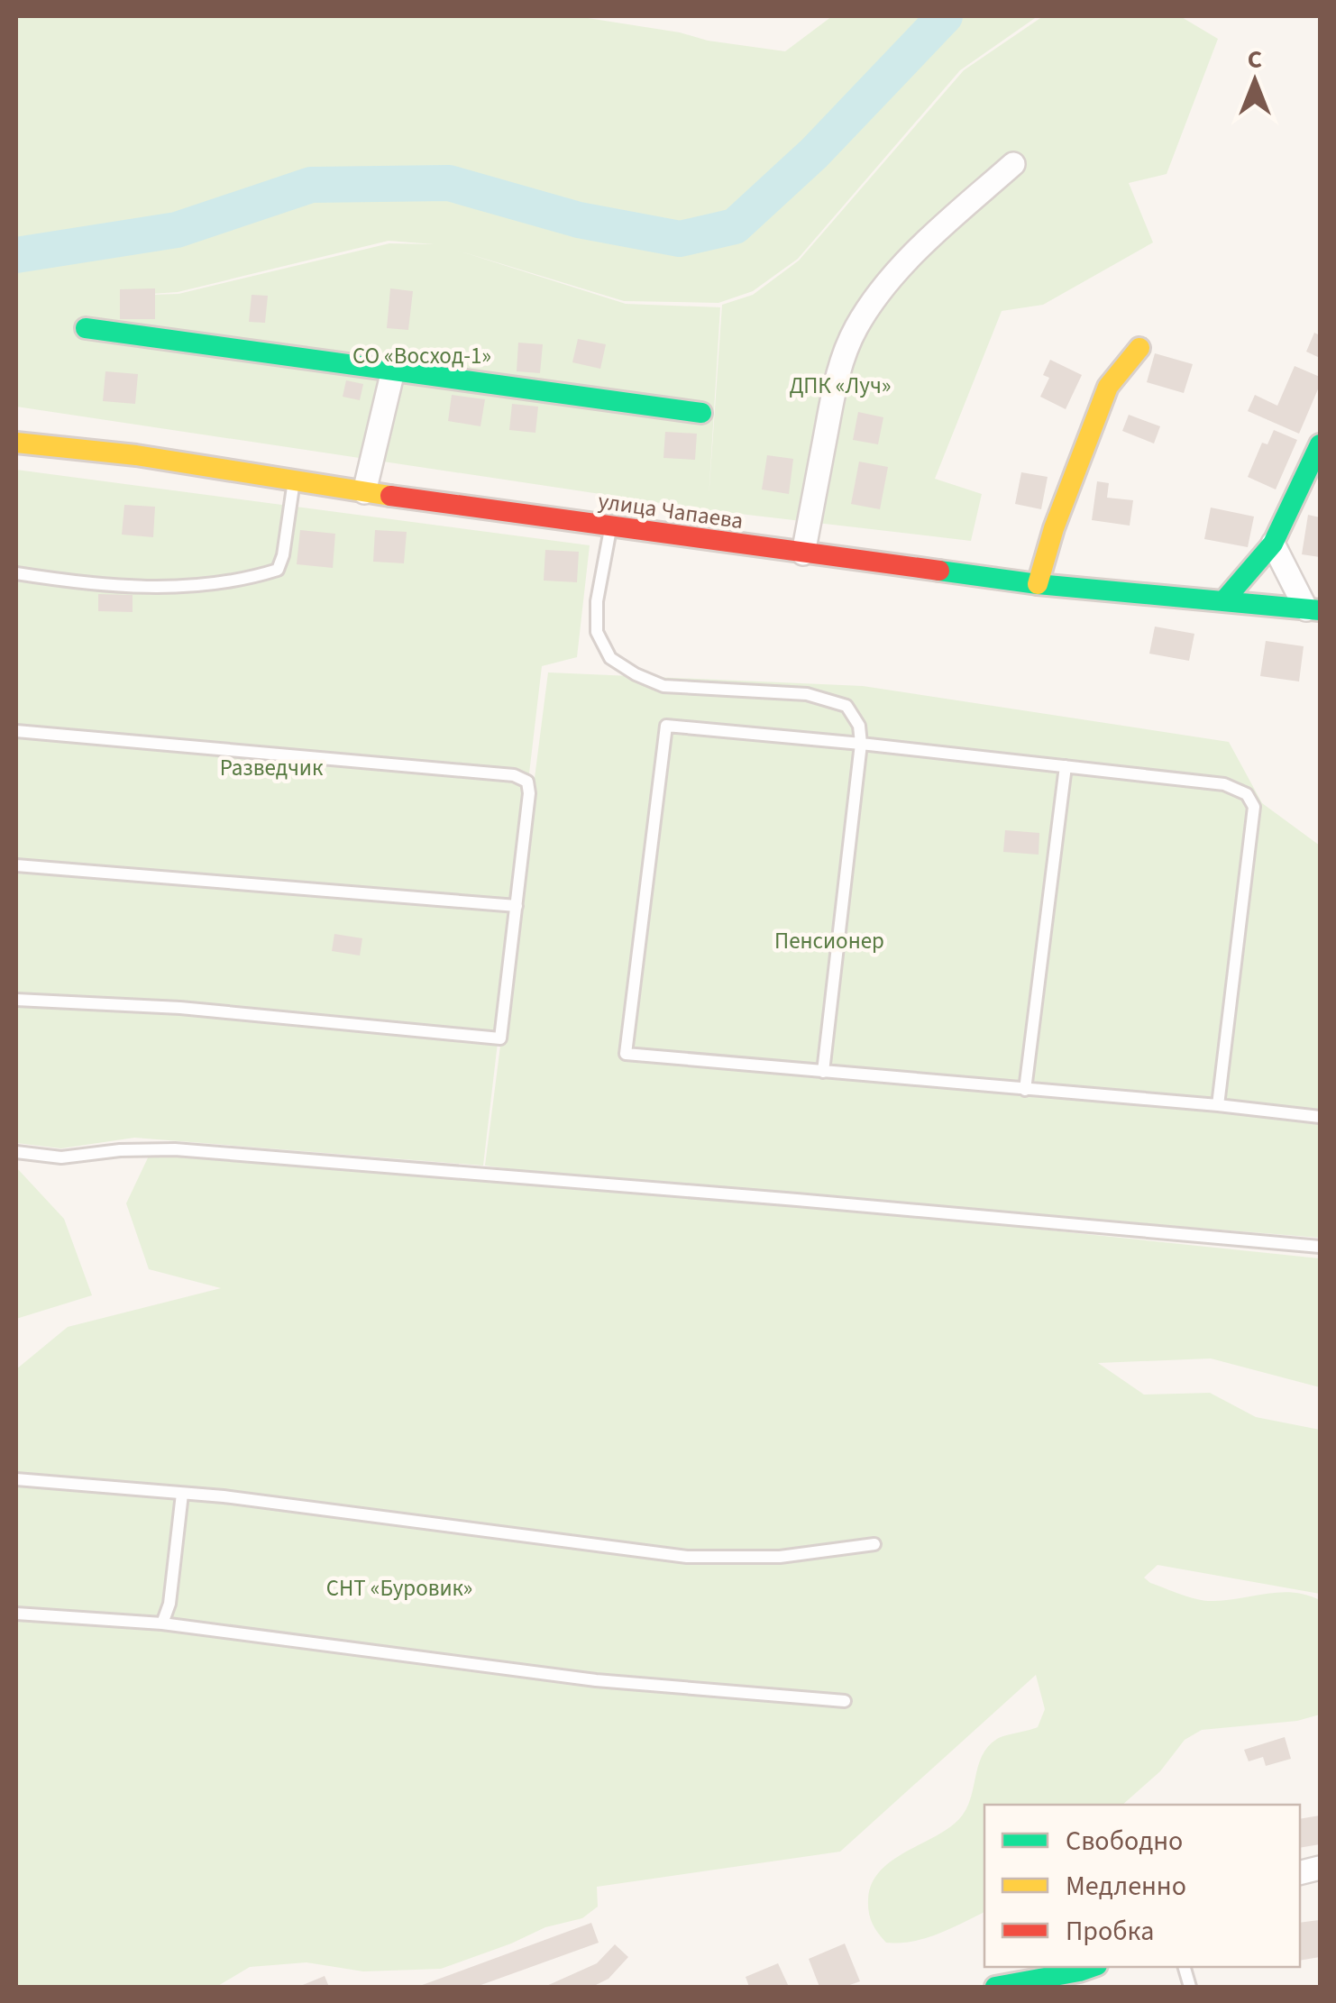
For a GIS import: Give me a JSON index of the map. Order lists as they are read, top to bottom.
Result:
{
  "streets": {
    "street": ["улица Чапаева"]
  },
  "parks": [
    "СО «Восход-1»",
    "ДПК «Луч»",
    "Разведчик",
    "Пенсионер",
    "СНТ «Буровик»"
  ],
  "legend": ["Свободно", "Медленно", "Пробка"],
  "north": "top"
}
